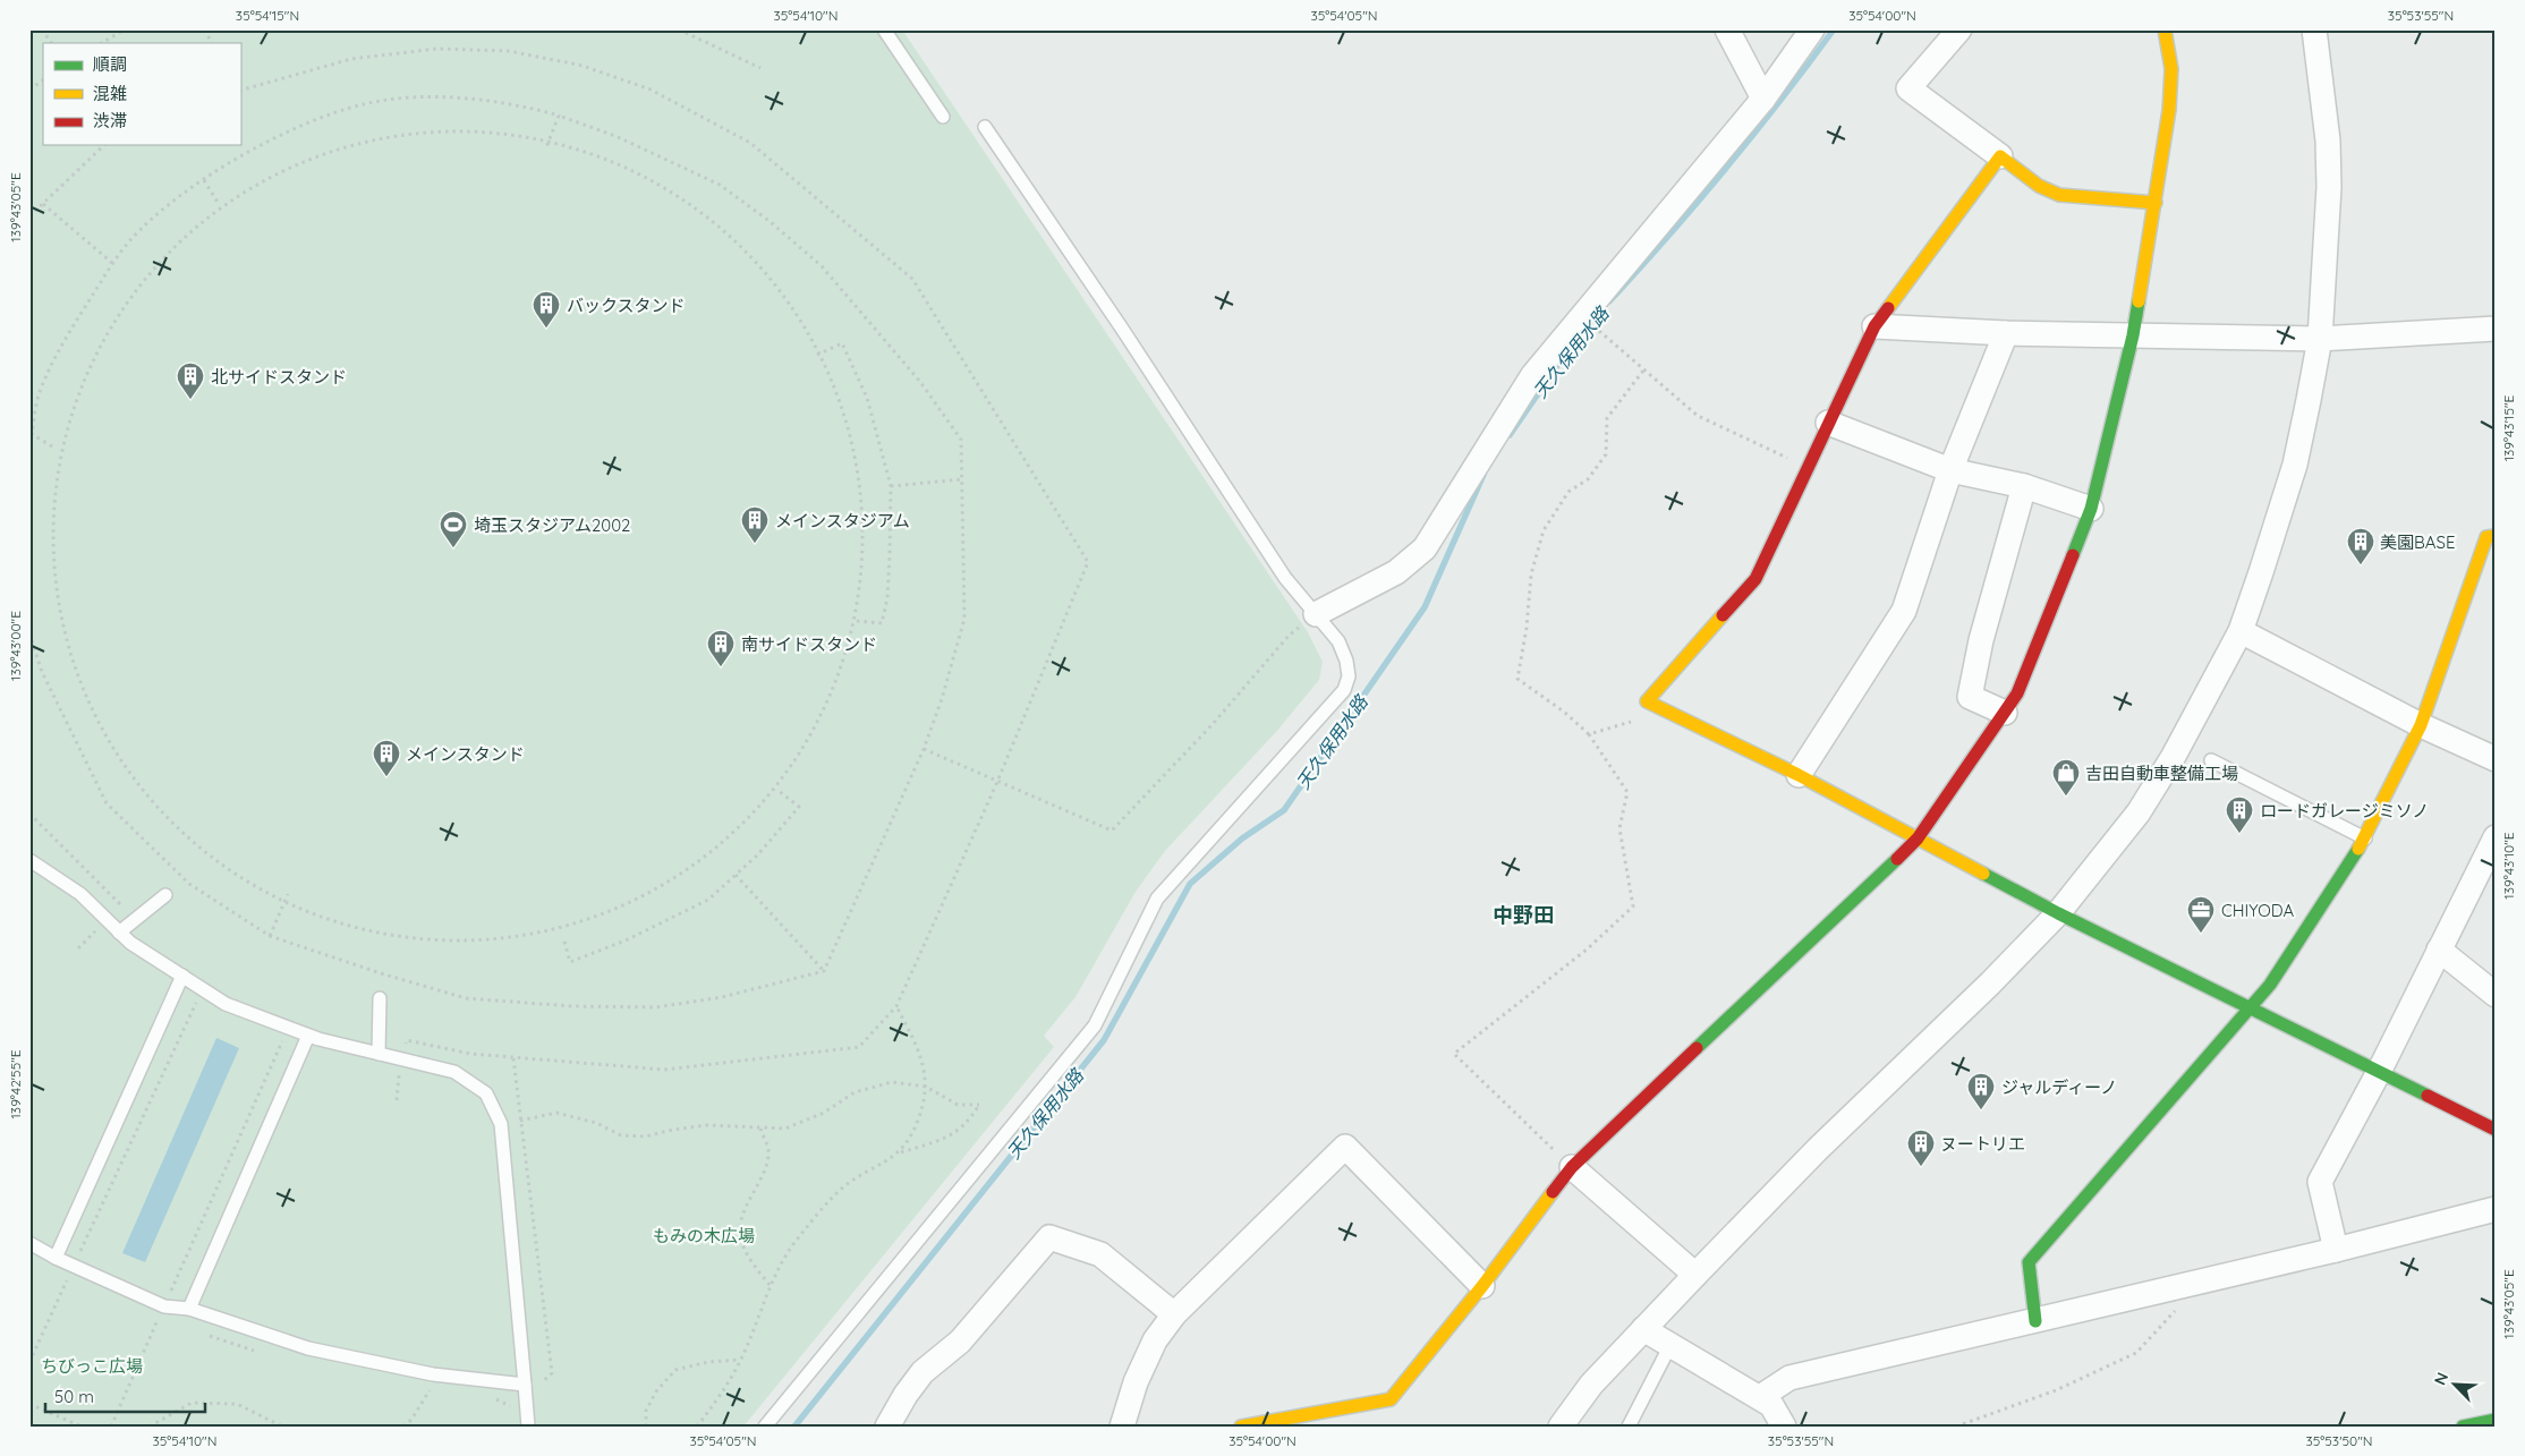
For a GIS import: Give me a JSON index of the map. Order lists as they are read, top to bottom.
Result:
{
  "districts": ["中野田"],
  "water": ["天久保用水路"],
  "parks": ["もみの木広場", "ちびっこ広場"],
  "places": {
    "building": [
      "バックスタンド",
      "北サイドスタンド",
      "メインスタジアム",
      "美園BASE",
      "南サイドスタンド",
      "メインスタンド",
      "ロードガレージミソノ",
      "ジャルディーノ",
      "ヌートリエ"
    ],
    "sports": ["埼玉スタジアム2002"],
    "shop": ["吉田自動車整備工場"],
    "office": ["CHIYODA"]
  },
  "legend": ["順調", "混雑", "渋滞"],
  "scale_bar": "50 m",
  "north": "top left",
  "coordinates": [
    "35°54'15\"N",
    "35°54'10\"N",
    "35°54'05\"N",
    "35°54'00\"N",
    "35°53'55\"N",
    "139°43'05\"E",
    "139°43'15\"E",
    "139°43'00\"E",
    "139°43'10\"E",
    "139°42'55\"E",
    "35°53'50\"N"
  ]
}
